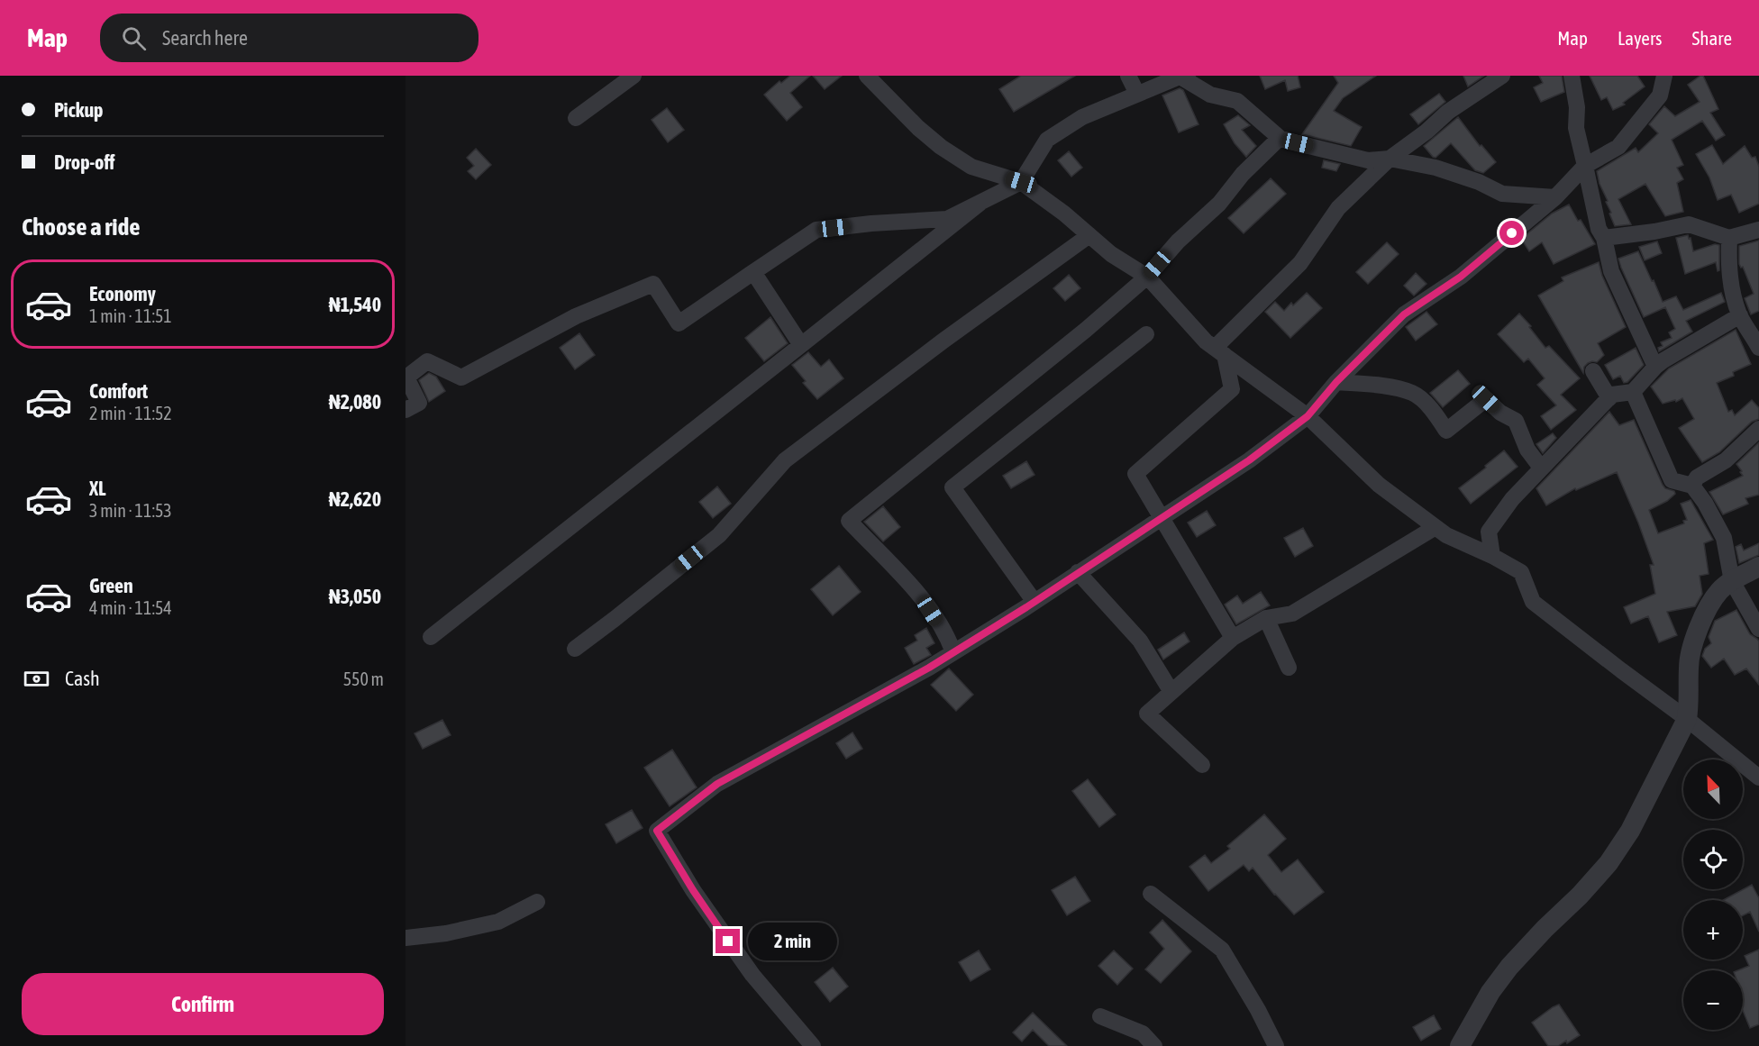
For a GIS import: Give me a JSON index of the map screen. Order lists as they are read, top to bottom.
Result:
{
  "north": "top left",
  "page": {
    "header": "Map",
    "search": "Search here",
    "nav": ["Map", "Layers", "Share"],
    "banner": ["Pickup", "Drop-off"],
    "heading": "Choose a ride",
    "list": [
      {
        "name": "Economy",
        "note": "1 min · 11:51",
        "value": "₦1,540"
      },
      {
        "name": "Comfort",
        "note": "2 min · 11:52",
        "value": "₦2,080"
      },
      {
        "name": "XL",
        "note": "3 min · 11:53",
        "value": "₦2,620"
      },
      {
        "name": "Green",
        "note": "4 min · 11:54",
        "value": "₦3,050"
      }
    ],
    "pay": ["Cash", "550 m"],
    "map_buttons": ["+", "−"],
    "bubble": "2 min",
    "buttons": "Confirm"
  }
}
